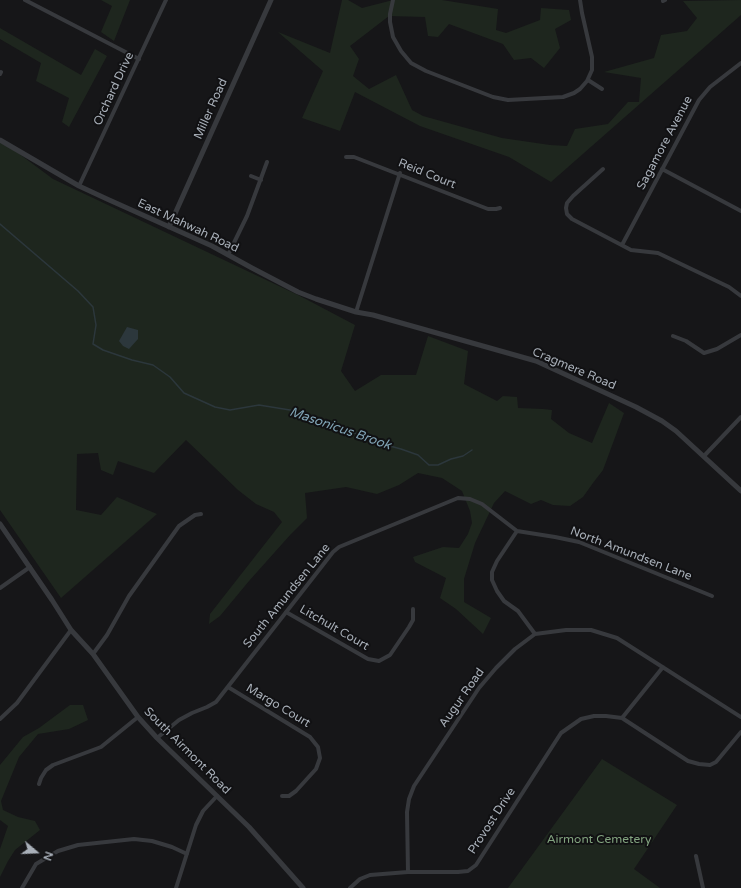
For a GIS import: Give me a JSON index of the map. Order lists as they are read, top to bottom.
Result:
{
  "streets": {
    "street": [
      "Orchard Drive",
      "Miller Road",
      "Sagamore Avenue",
      "Reid Court",
      "East Mahwah Road",
      "Cragmere Road",
      "North Amundsen Lane",
      "South Amundsen Lane",
      "Litchult Court",
      "Augur Road",
      "Margo Court",
      "South Airmont Road",
      "Provost Drive"
    ]
  },
  "crossings": [
    ["Orchard Drive", "East Mahwah Road"],
    ["Miller Road", "East Mahwah Road"],
    ["East Mahwah Road", "Cragmere Road"],
    ["North Amundsen Lane", "South Amundsen Lane"],
    ["South Amundsen Lane", "Litchult Court"],
    ["South Amundsen Lane", "Margo Court"],
    ["South Amundsen Lane", "South Airmont Road"],
    ["Augur Road", "Provost Drive"]
  ],
  "water": ["Masonicus Brook"],
  "parks": ["Airmont Cemetery"],
  "north": "right"
}
